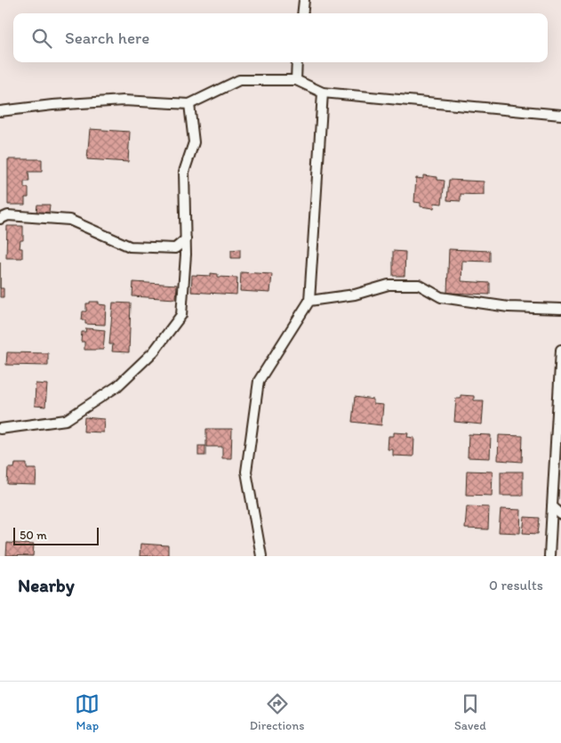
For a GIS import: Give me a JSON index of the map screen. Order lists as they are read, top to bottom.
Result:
{
  "scale_bar": "50 m",
  "page": {
    "search": "Search here",
    "scale": "50 m",
    "heading": ["Nearby", "0 results"],
    "nav": ["Map", "Directions", "Saved"]
  }
}
